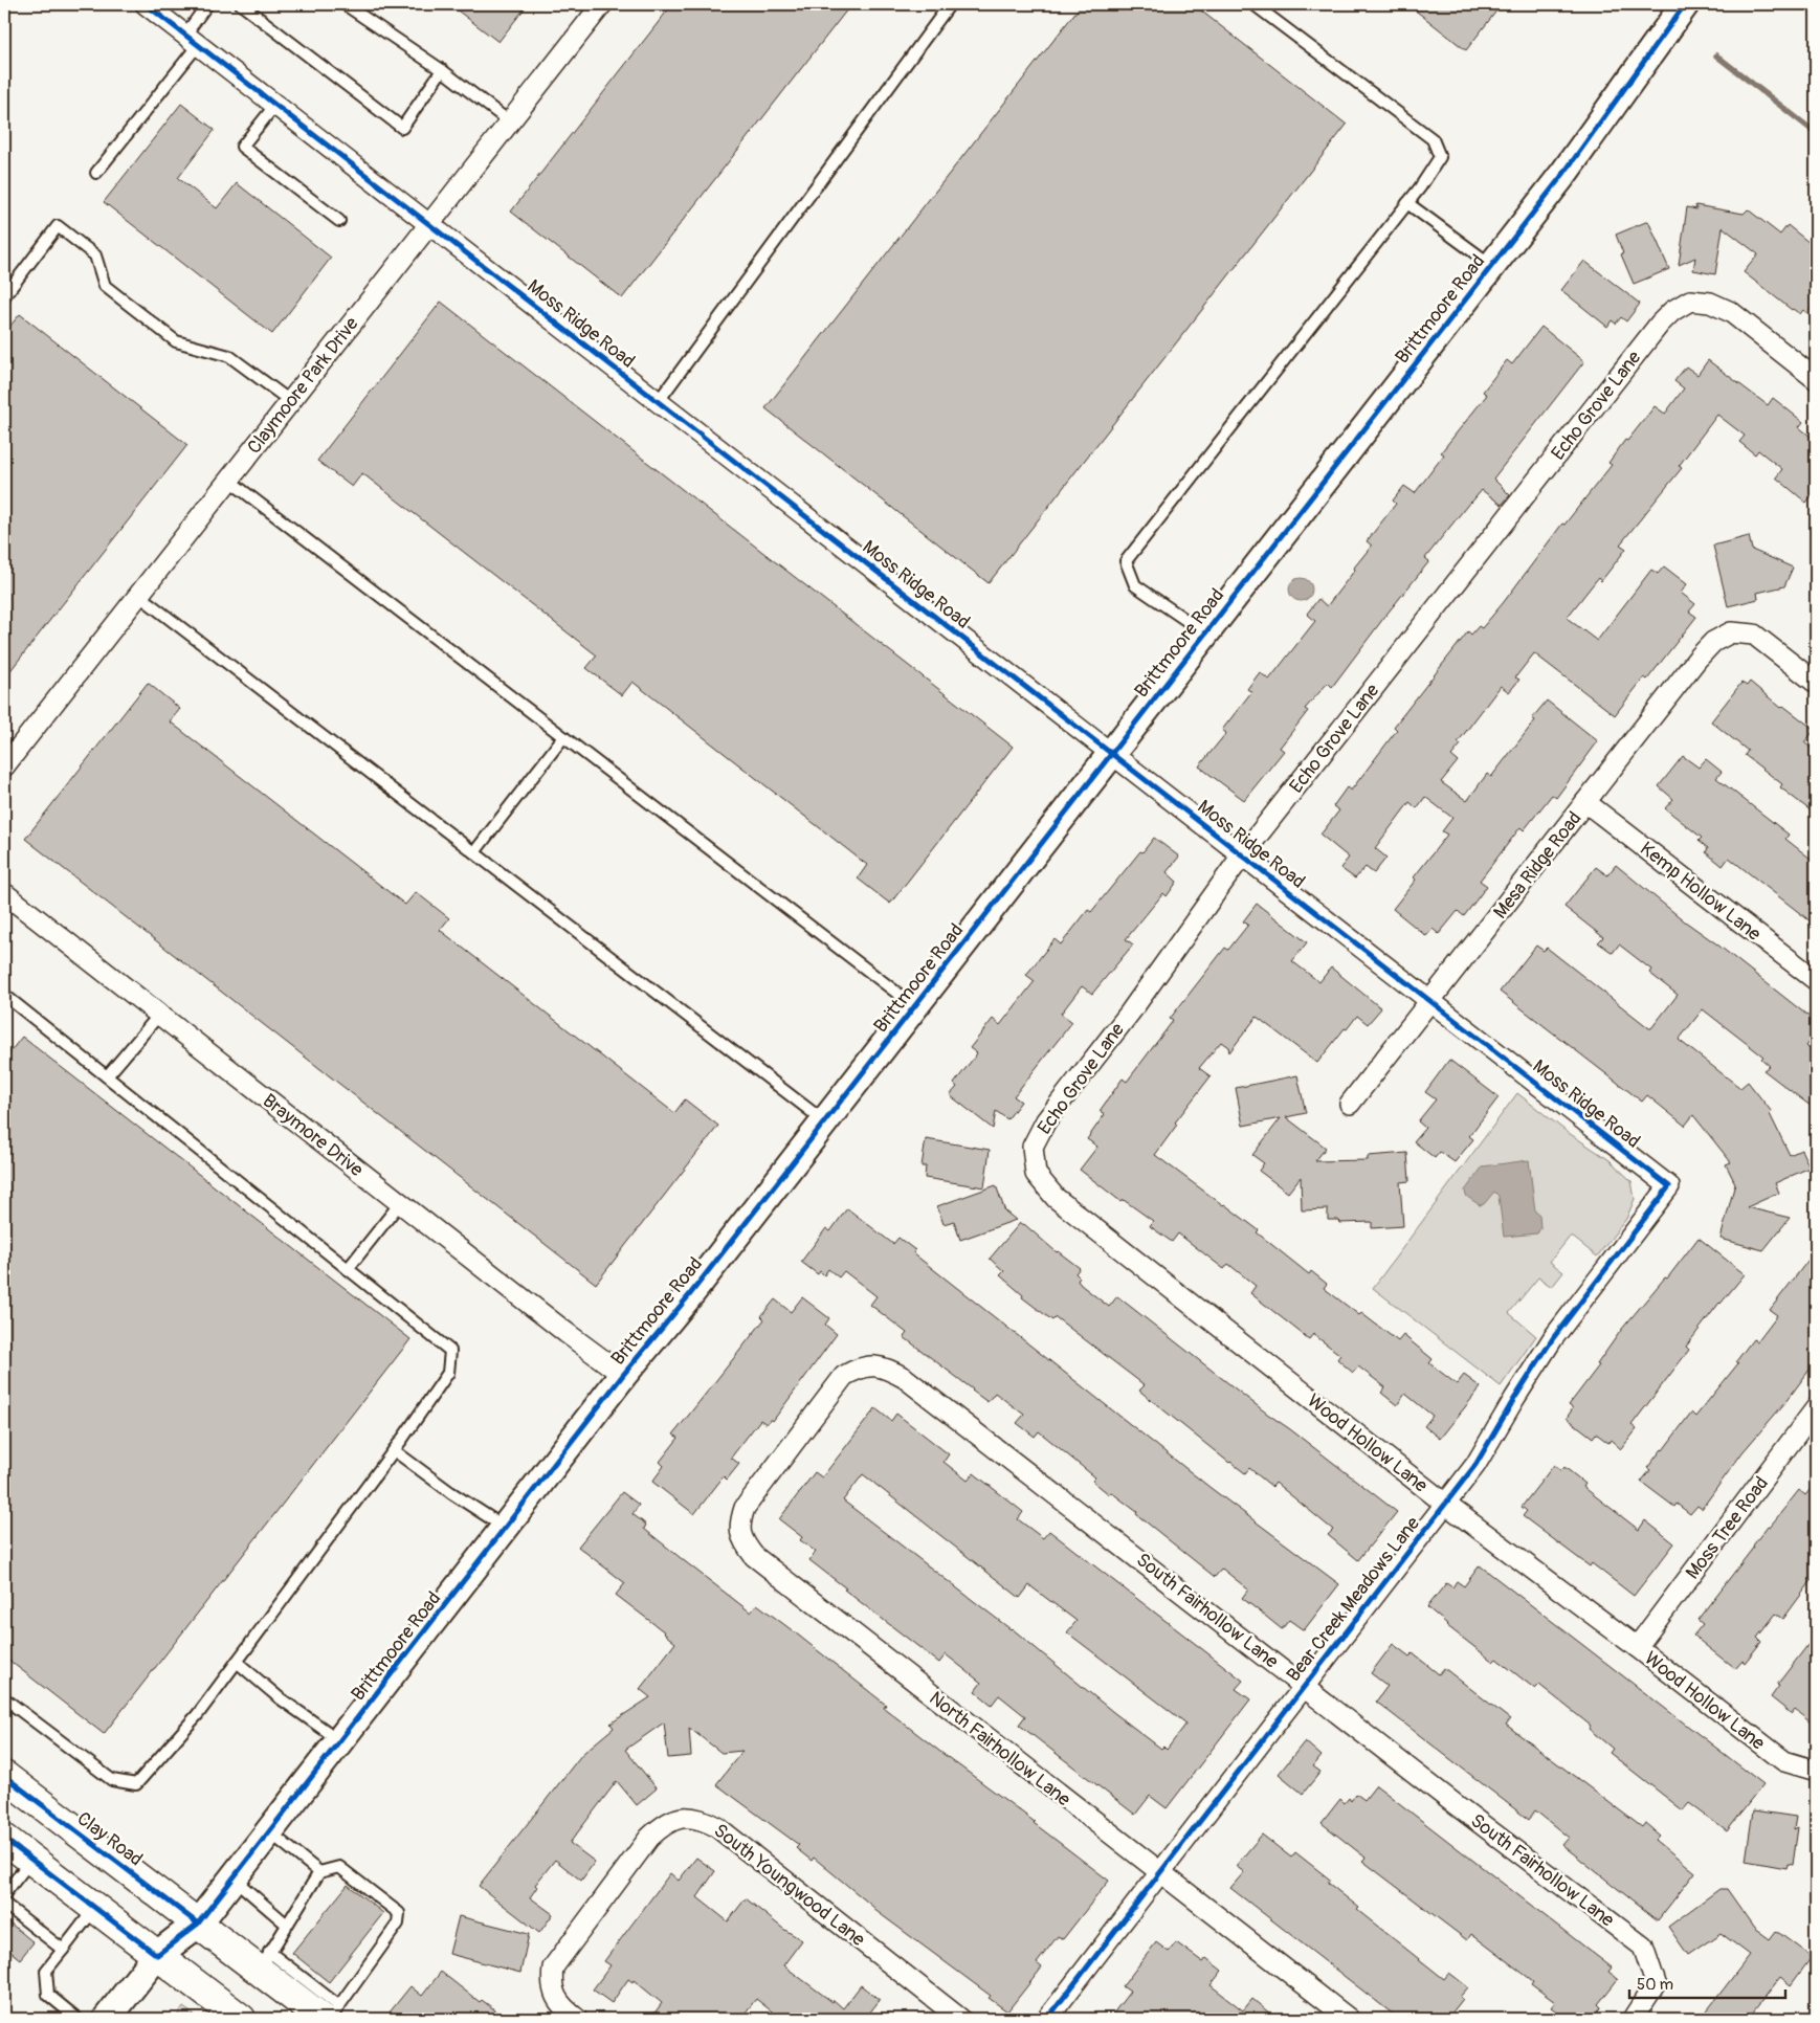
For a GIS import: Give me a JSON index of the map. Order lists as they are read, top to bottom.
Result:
{
  "streets": {
    "main road": ["Brittmoore Road", "Clay Road"],
    "street": [
      "Moss Ridge Road",
      "Claymoore Park Drive",
      "Echo Grove Lane",
      "Mesa Ridge Road",
      "Kemp Hollow Lane",
      "Braymore Drive",
      "Wood Hollow Lane",
      "Moss Tree Road",
      "Bear Creek Meadows Lane",
      "South Fairhollow Lane",
      "North Fairhollow Lane",
      "South Youngwood Lane"
    ]
  },
  "crossings": [
    ["Brittmoore Road", "Moss Ridge Road"],
    ["Brittmoore Road", "Braymore Drive"],
    ["Brittmoore Road", "Clay Road"],
    ["Moss Ridge Road", "Claymoore Park Drive"],
    ["Moss Ridge Road", "Echo Grove Lane"],
    ["Moss Ridge Road", "Mesa Ridge Road"],
    ["Moss Ridge Road", "Bear Creek Meadows Lane"],
    ["Echo Grove Lane", "Wood Hollow Lane"],
    ["Mesa Ridge Road", "Kemp Hollow Lane"],
    ["Wood Hollow Lane", "Moss Tree Road"],
    ["Wood Hollow Lane", "Bear Creek Meadows Lane"],
    ["Bear Creek Meadows Lane", "South Fairhollow Lane"],
    ["Bear Creek Meadows Lane", "North Fairhollow Lane"],
    ["South Fairhollow Lane", "North Fairhollow Lane"]
  ],
  "scale_bar": "50 m"
}
